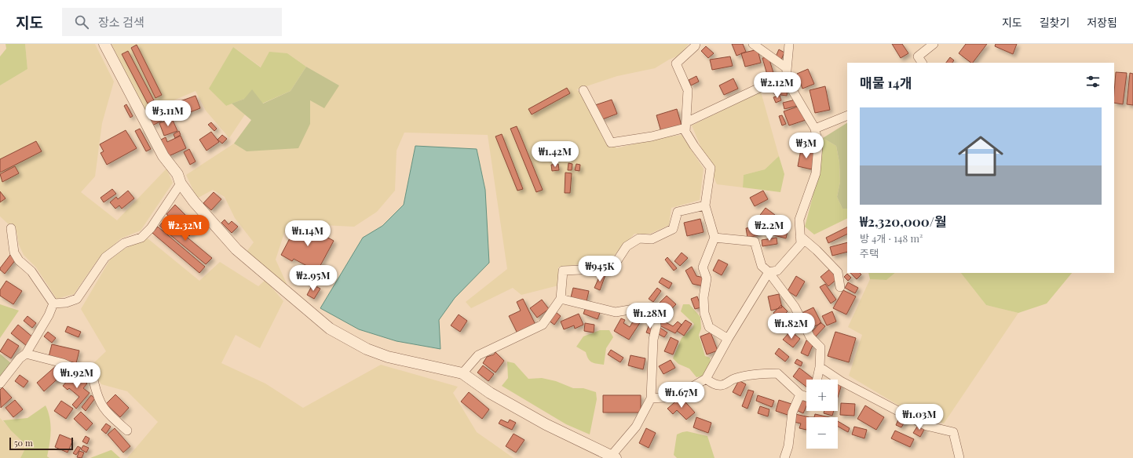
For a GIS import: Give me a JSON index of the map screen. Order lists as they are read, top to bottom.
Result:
{
  "scale_bar": "50 m",
  "page": {
    "header": "지도",
    "search": "장소 검색",
    "nav": ["지도", "길찾기", "저장됨"],
    "heading": "매물 14개",
    "price": [
      "₩2.12M",
      "₩3.11M",
      "₩3M",
      "₩1.42M",
      "₩2.32M",
      "₩2.2M",
      "₩1.14M",
      "₩945K",
      "₩2.95M",
      "₩1.28M",
      "₩1.82M",
      "₩1.92M",
      "₩1.67M",
      "₩1.03M"
    ],
    "list": [
      {
        "name": "₩2,320,000/월",
        "note": "방 4개 · 148 m² · 주택"
      }
    ],
    "map_buttons": ["+", "−"],
    "scale": "50 m"
  }
}
